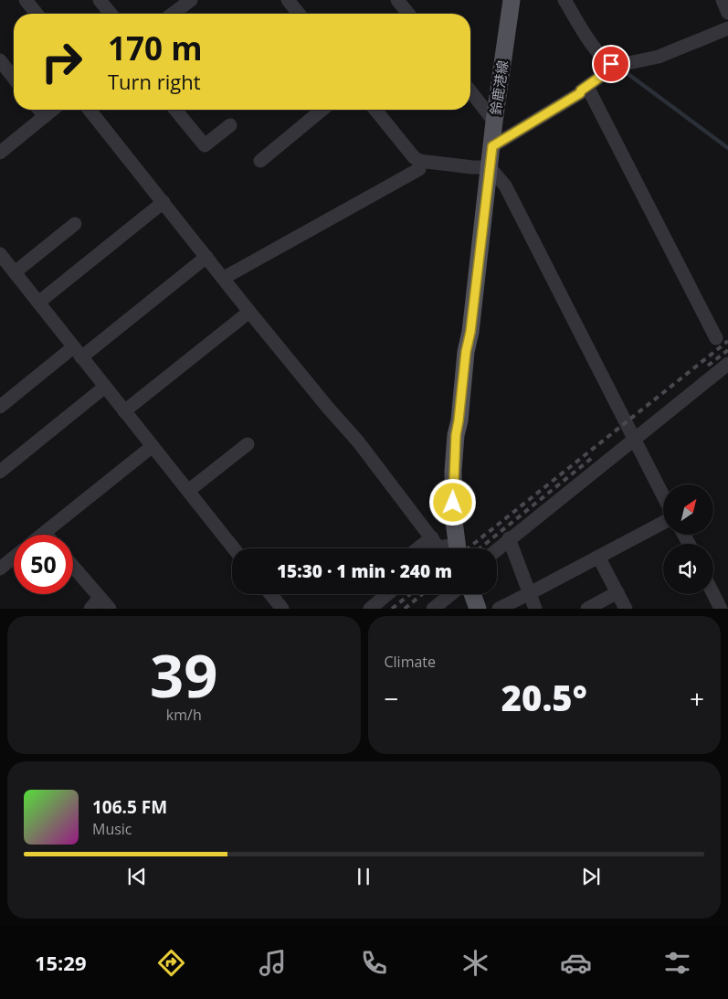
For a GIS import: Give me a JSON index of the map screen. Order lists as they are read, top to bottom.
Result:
{
  "streets": {
    "main road": ["鈴鹿港線"]
  },
  "north": "top right",
  "page": {
    "turn": ["170 m", "Turn right"],
    "limit": "50",
    "trip": "15:30 · 1 min · 240 m",
    "tile": [
      ["39", "km/h"],
      "Climate"
    ],
    "heat": ["−", "20.5°", "+"],
    "song": ["106.5 FM", "Music"],
    "tabs": "15:29"
  }
}
